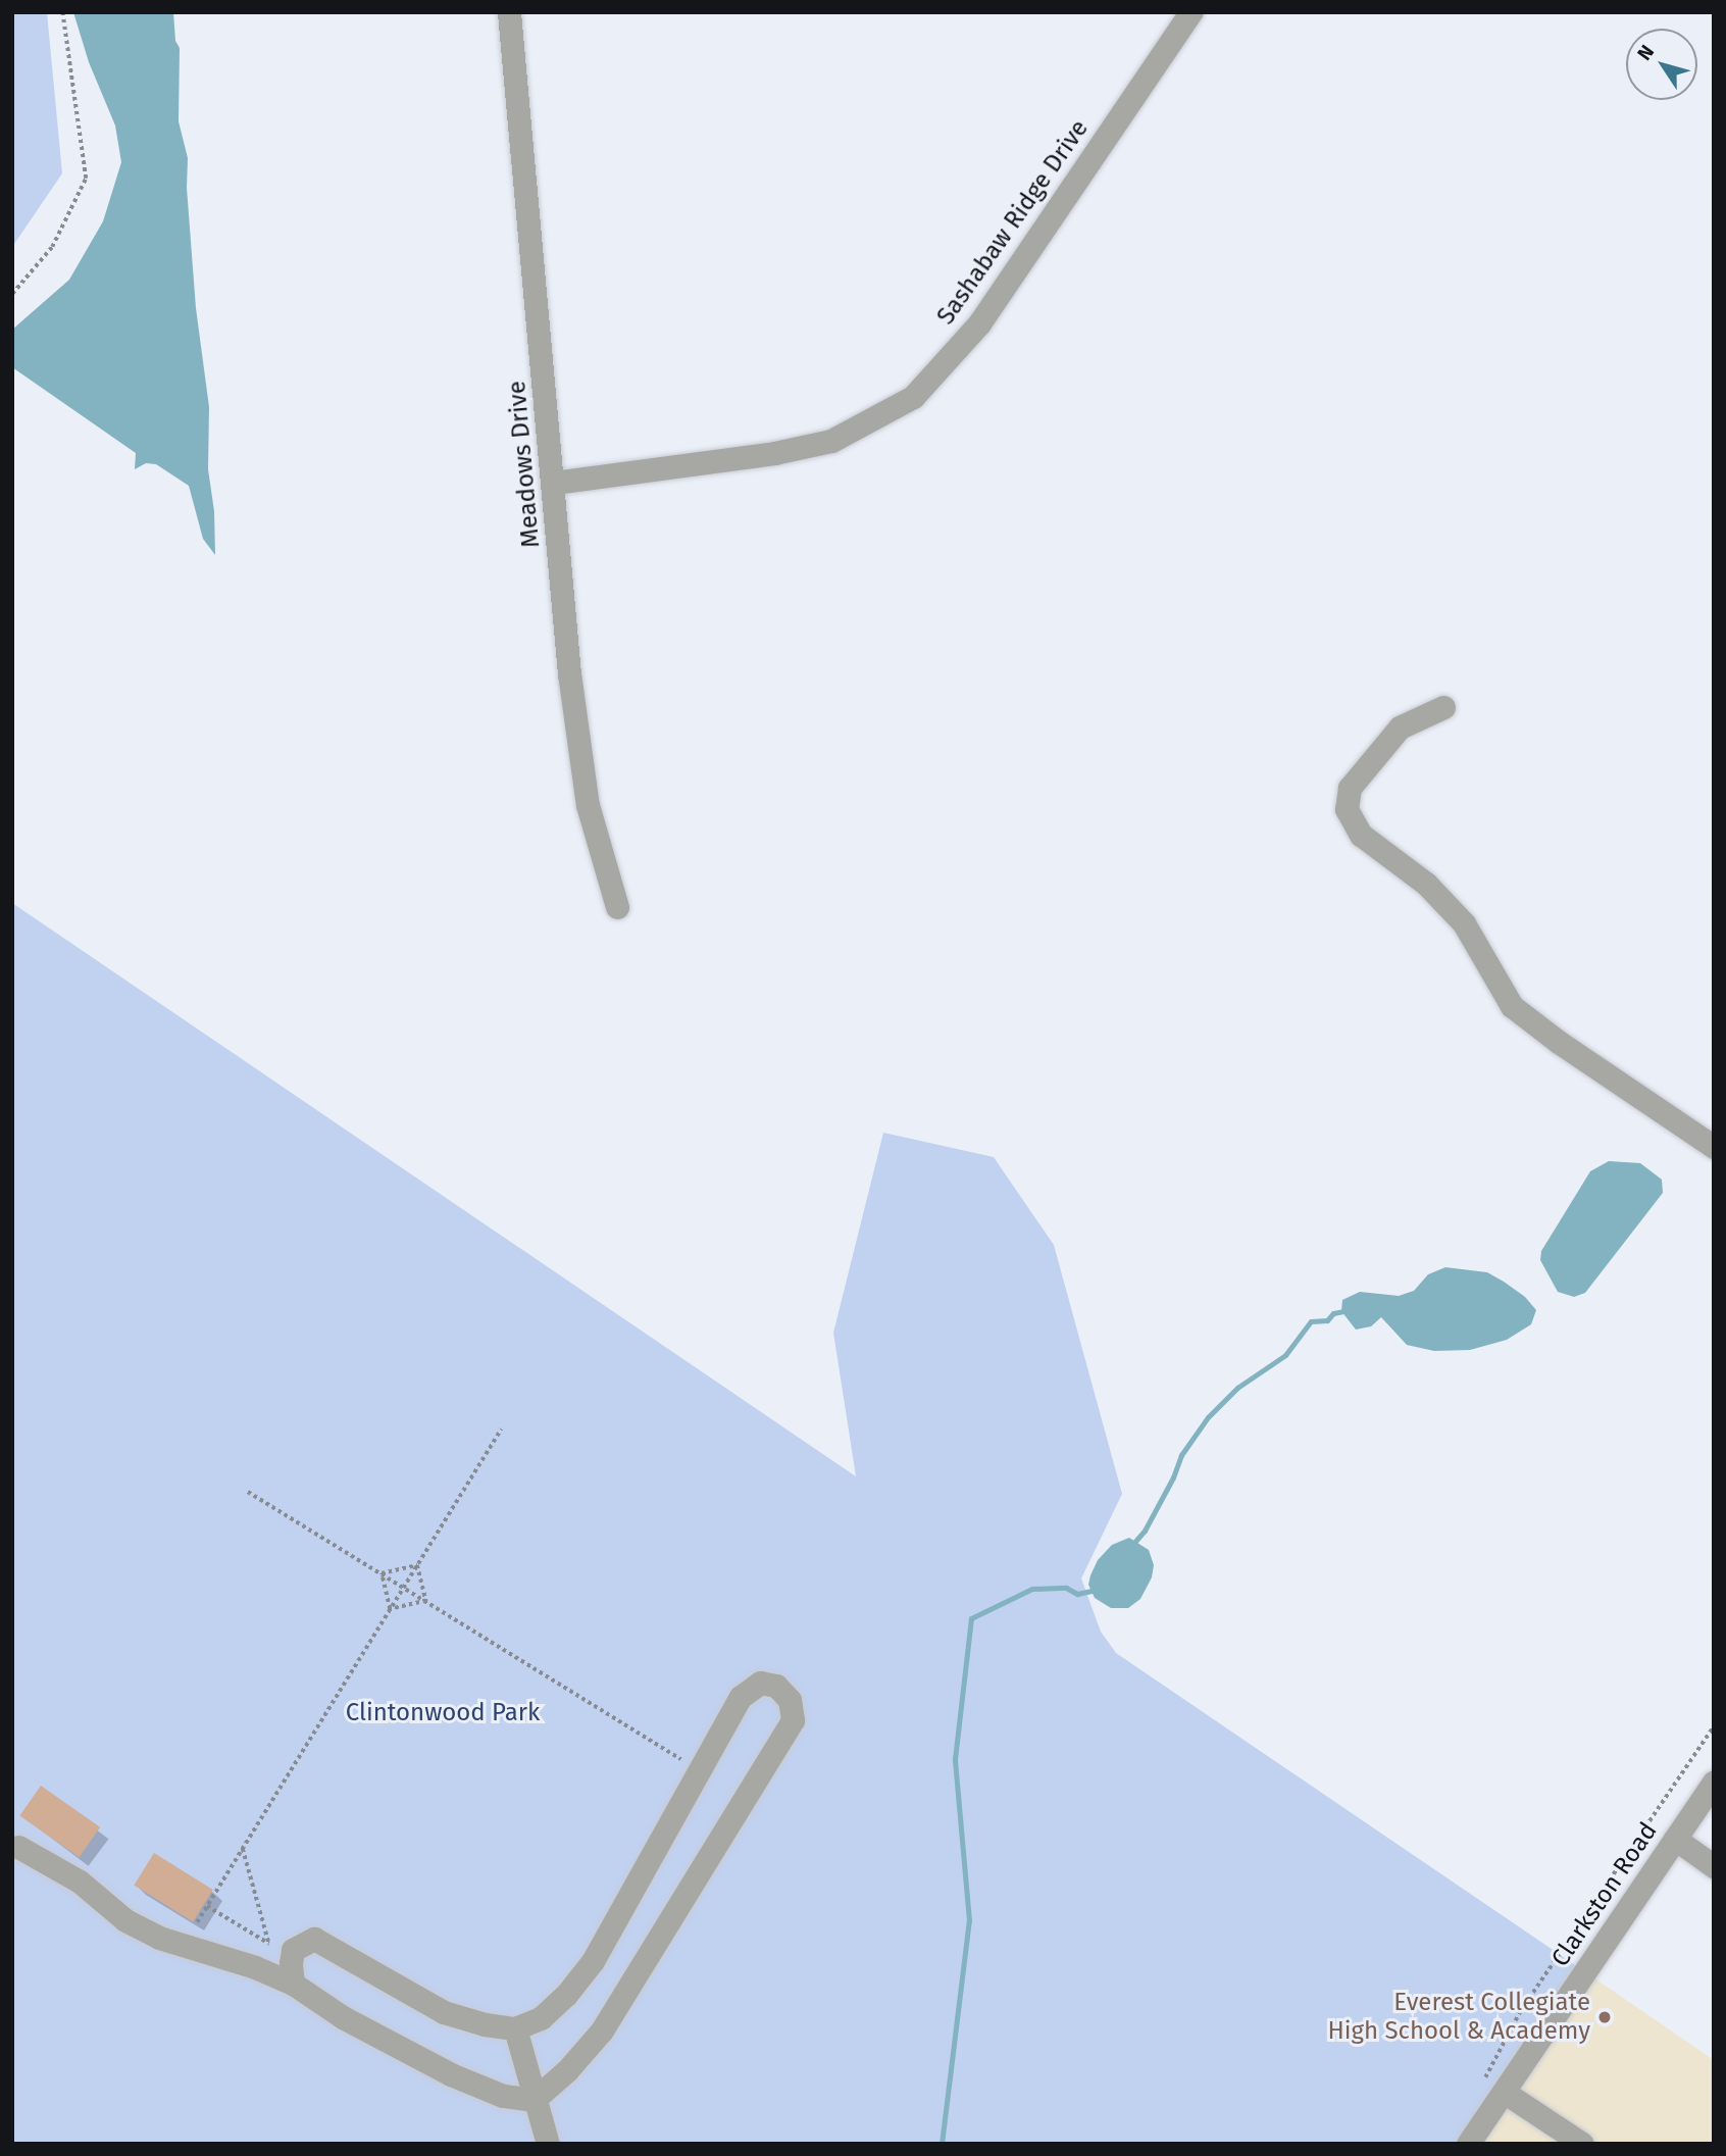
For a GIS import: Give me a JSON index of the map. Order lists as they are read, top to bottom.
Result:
{
  "streets": {
    "street": ["Sashabaw Ridge Drive", "Meadows Drive", "Clarkston Road"]
  },
  "crossings": [
    ["Sashabaw Ridge Drive", "Meadows Drive"]
  ],
  "parks": ["Clintonwood Park"],
  "places": ["Everest Collegiate High School & Academy"],
  "north": "top left"
}
